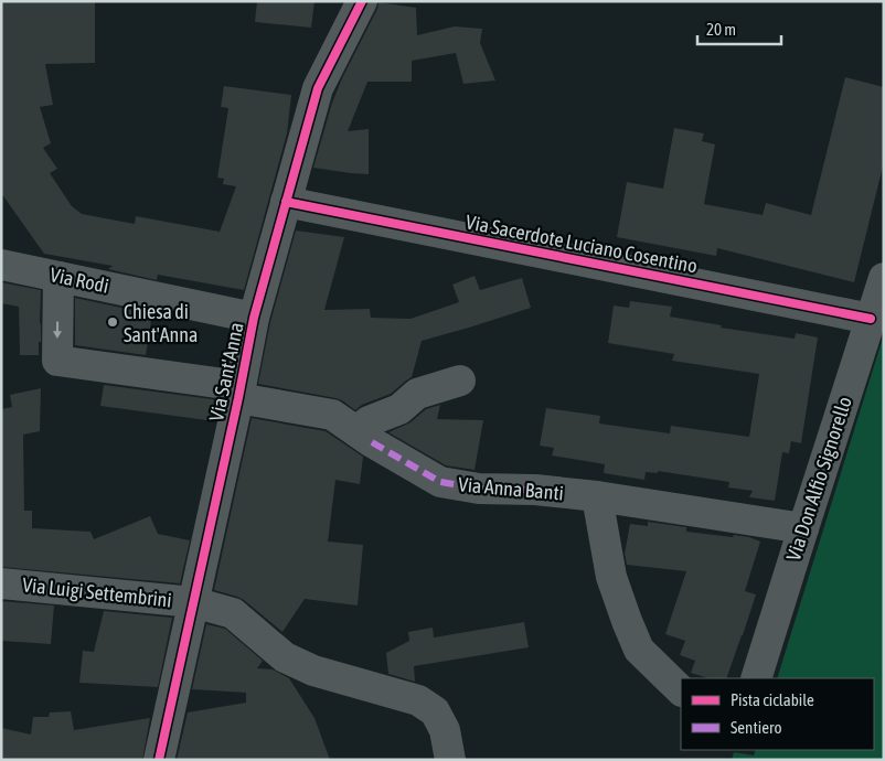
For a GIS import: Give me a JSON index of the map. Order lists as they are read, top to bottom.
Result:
{
  "streets": {
    "street": [
      "Via Sacerdote Luciano Cosentino",
      "Via Rodi",
      "Via Sant'Anna",
      "Via Don Alfio Signorello",
      "Via Anna Banti",
      "Via Luigi Settembrini"
    ]
  },
  "crossings": [
    ["Via Sacerdote Luciano Cosentino", "Via Sant'Anna"],
    ["Via Sacerdote Luciano Cosentino", "Via Don Alfio Signorello"],
    ["Via Rodi", "Via Sant'Anna"],
    ["Via Rodi", "Via Anna Banti"],
    ["Via Sant'Anna", "Via Anna Banti"],
    ["Via Sant'Anna", "Via Luigi Settembrini"],
    ["Via Don Alfio Signorello", "Via Anna Banti"]
  ],
  "places": ["Chiesa di Sant'Anna"],
  "legend": ["Pista ciclabile", "Sentiero"],
  "scale_bar": "20 m"
}
